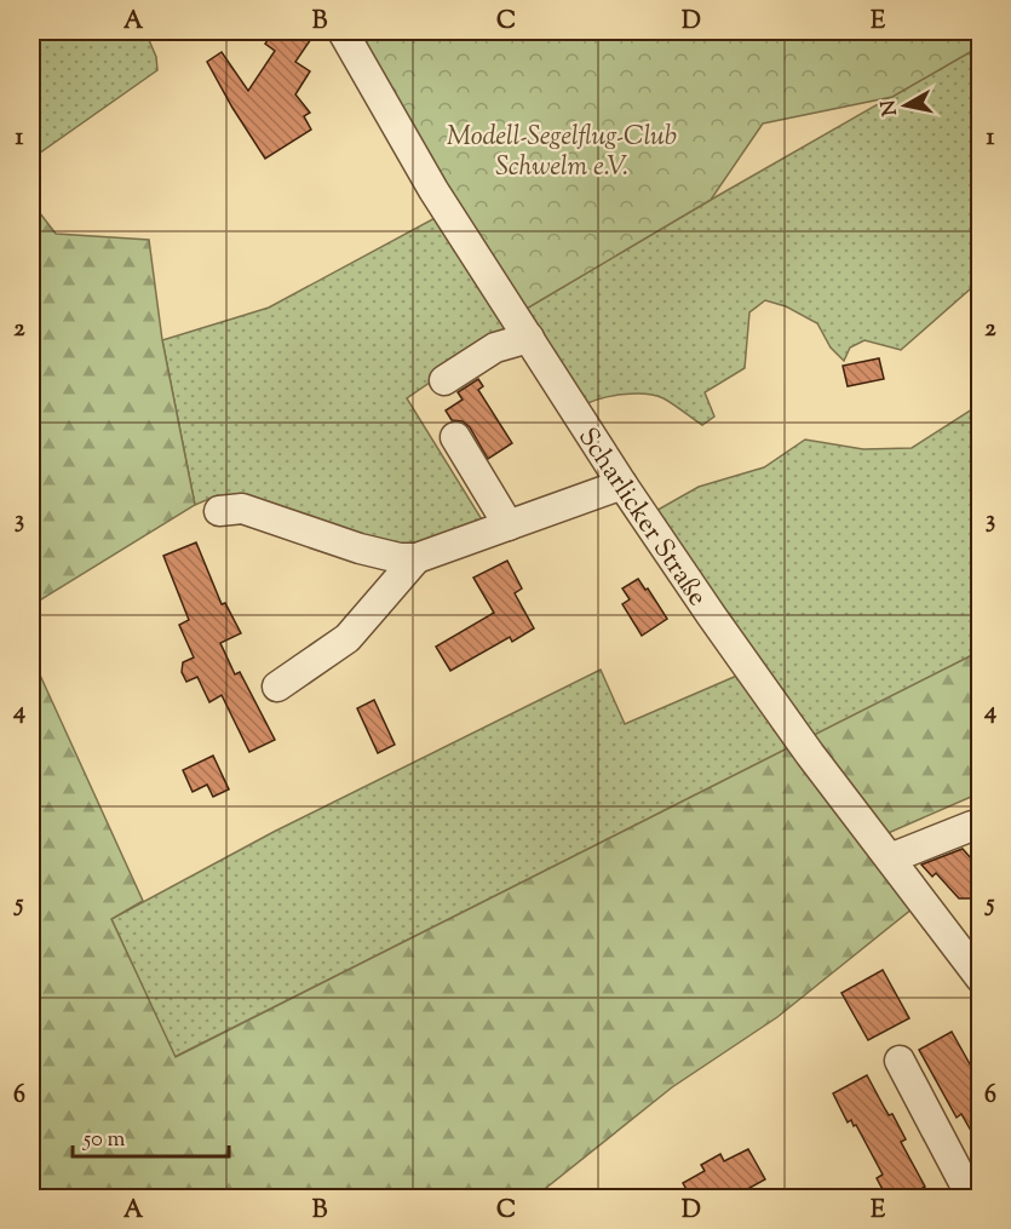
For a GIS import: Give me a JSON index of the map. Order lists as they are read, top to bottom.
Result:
{
  "streets": {
    "street": ["Scharlicker Straße"]
  },
  "parks": ["Modell-Segelflug-Club Schwelm e.V."],
  "scale_bar": "50 m",
  "north": "left",
  "grid": {
    "columns": [
      "A",
      "B",
      "C",
      "D",
      "E"
    ],
    "rows": [
      "1",
      "2",
      "3",
      "4",
      "5",
      "6"
    ]
  }
}
